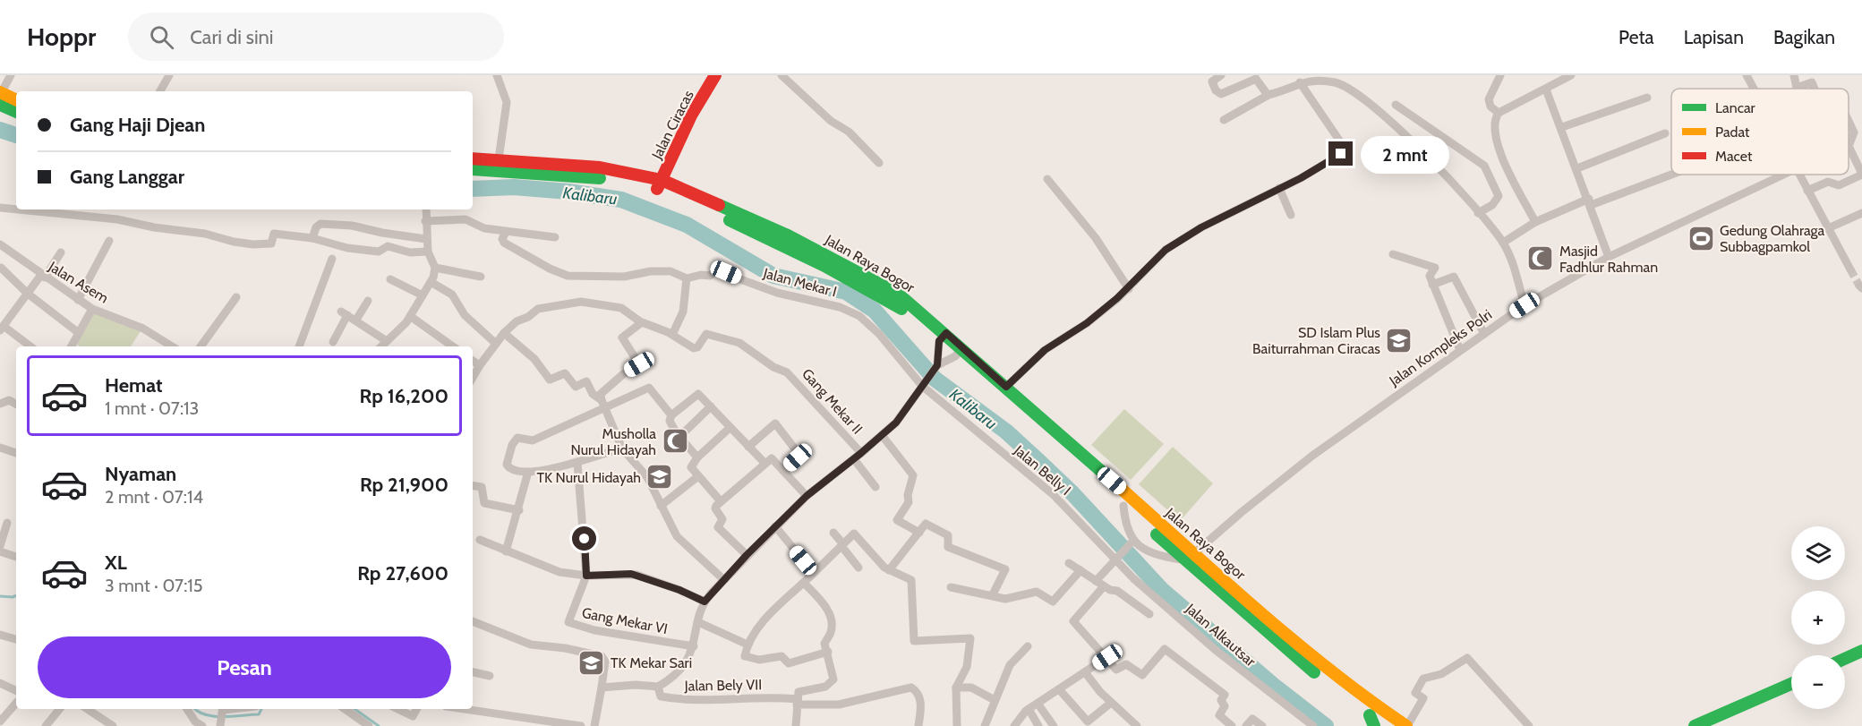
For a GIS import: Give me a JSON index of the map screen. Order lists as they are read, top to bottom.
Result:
{
  "streets": {
    "main road": ["Jalan Ciracas", "Jalan Raya Bogor"],
    "street": [
      "Jalan Asem",
      "Jalan Mekar I",
      "Jalan Kompleks Polri",
      "Gang Mekar II",
      "Jalan Belly I",
      "Gang Mekar VI",
      "Jalan Alkautsar",
      "Jalan Bely VII"
    ]
  },
  "crossings": [
    ["Jalan Ciracas", "Jalan Raya Bogor"],
    ["Jalan Raya Bogor", "Jalan Kompleks Polri"],
    ["Jalan Mekar I", "Jalan Belly I"],
    ["Jalan Belly I", "Jalan Alkautsar"]
  ],
  "water": ["Kalibaru"],
  "places": {
    "sports": ["Gedung Olahraga Subbagpamkol"],
    "mosque": ["Masjid Fadhlur Rahman", "Musholla Nurul Hidayah"],
    "school or university": ["SD Islam Plus Baiturrahman Ciracas", "TK Nurul Hidayah", "TK Mekar Sari"]
  },
  "legend": ["Lancar", "Padat", "Macet"],
  "page": {
    "header": "Hoppr",
    "search": "Cari di sini",
    "nav": ["Peta", "Lapisan", "Bagikan"],
    "banner": ["Gang Haji Djean", "Gang Langgar"],
    "bubble": "2 mnt",
    "list": [
      {
        "name": "Hemat",
        "note": "1 mnt · 07:13",
        "value": "Rp 16,200"
      },
      {
        "name": "Nyaman",
        "note": "2 mnt · 07:14",
        "value": "Rp 21,900"
      },
      {
        "name": "XL",
        "note": "3 mnt · 07:15",
        "value": "Rp 27,600"
      }
    ],
    "map_buttons": ["+", "−"],
    "buttons": "Pesan"
  }
}
